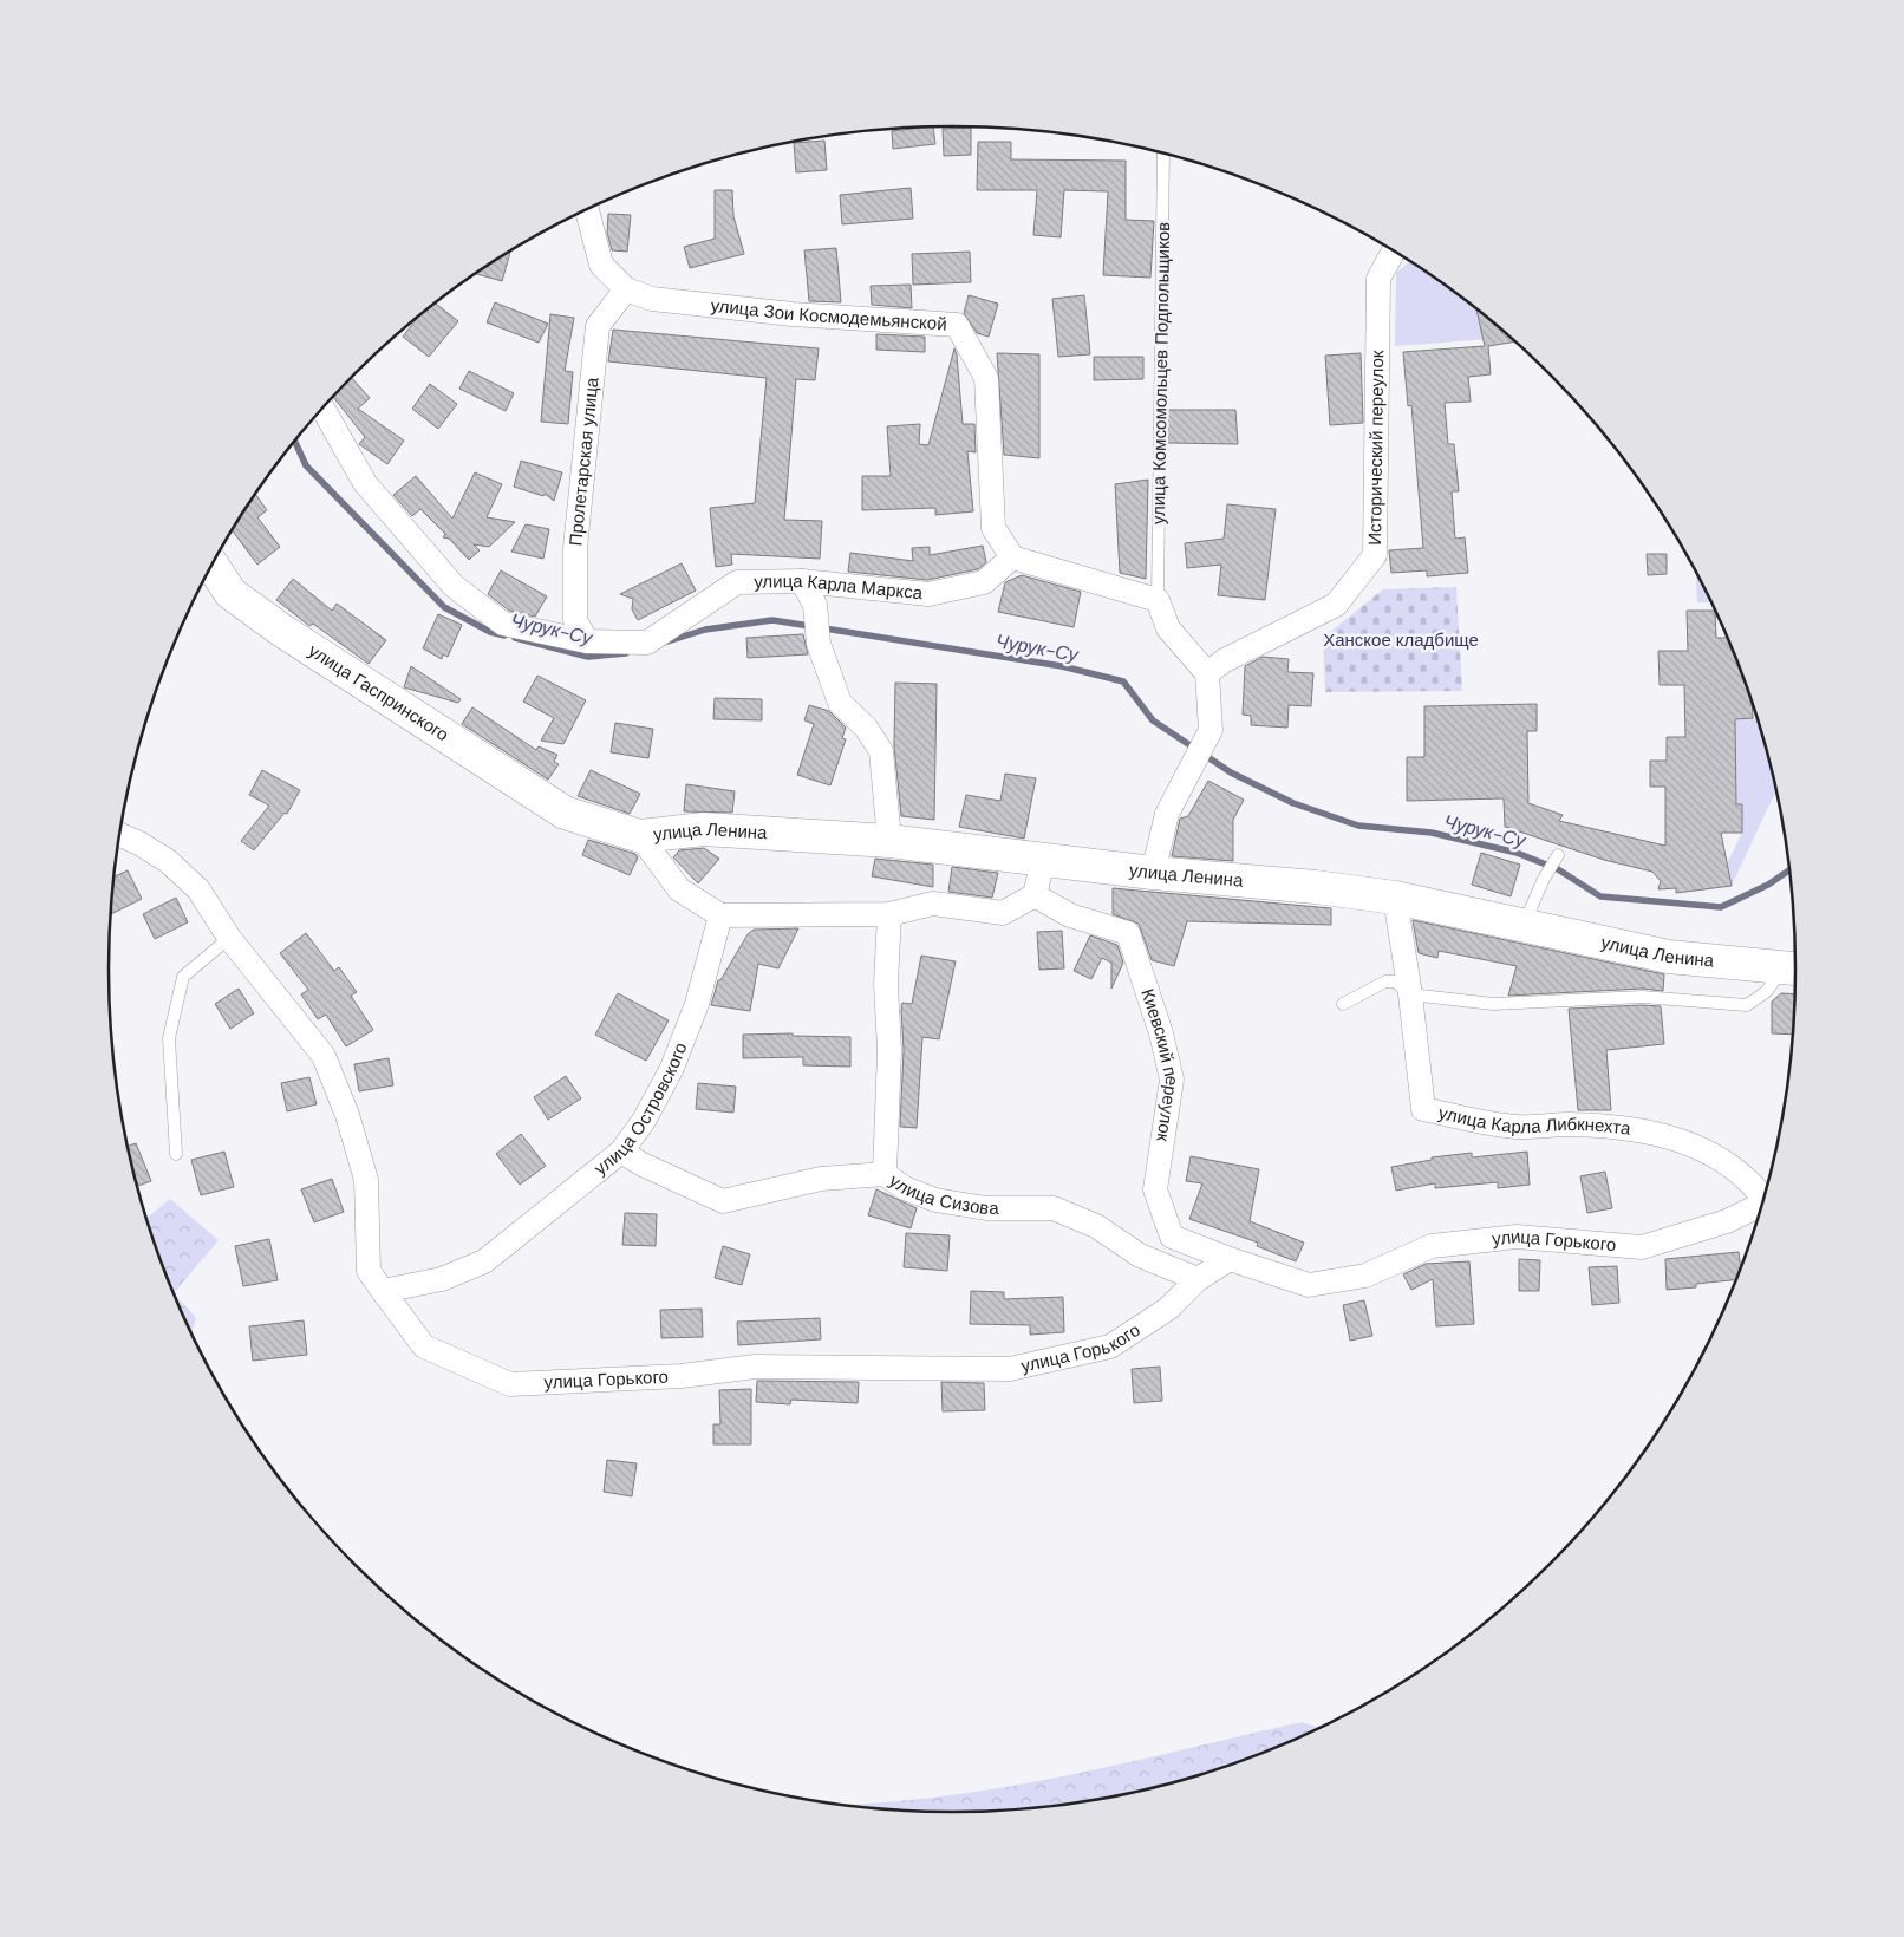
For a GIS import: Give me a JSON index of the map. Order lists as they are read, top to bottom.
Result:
{
  "streets": {
    "main road": ["улица Гаспринского", "улица Ленина"],
    "street": [
      "улица Зои Космодемьянской",
      "Исторический переулок",
      "Пролетарская улица",
      "улица Карла Маркса",
      "Киевский переулок",
      "улица Островского",
      "улица Карла Либкнехта",
      "улица Сизова",
      "улица Горького"
    ],
    "lane": ["улица Комсомольцев Подпольщиков"]
  },
  "crossings": [
    ["улица Зои Космодемьянской", "Пролетарская улица"],
    ["улица Зои Космодемьянской", "улица Карла Маркса"],
    ["Пролетарская улица", "улица Карла Маркса"],
    ["улица Гаспринского", "улица Ленина"],
    ["улица Ленина", "улица Карла Либкнехта"],
    ["Киевский переулок", "улица Горького"],
    ["улица Островского", "улица Сизова"],
    ["улица Островского", "улица Горького"],
    ["улица Сизова", "улица Горького"]
  ],
  "water": ["Чурук-Су"],
  "parks": ["Ханское кладбище"]
}
